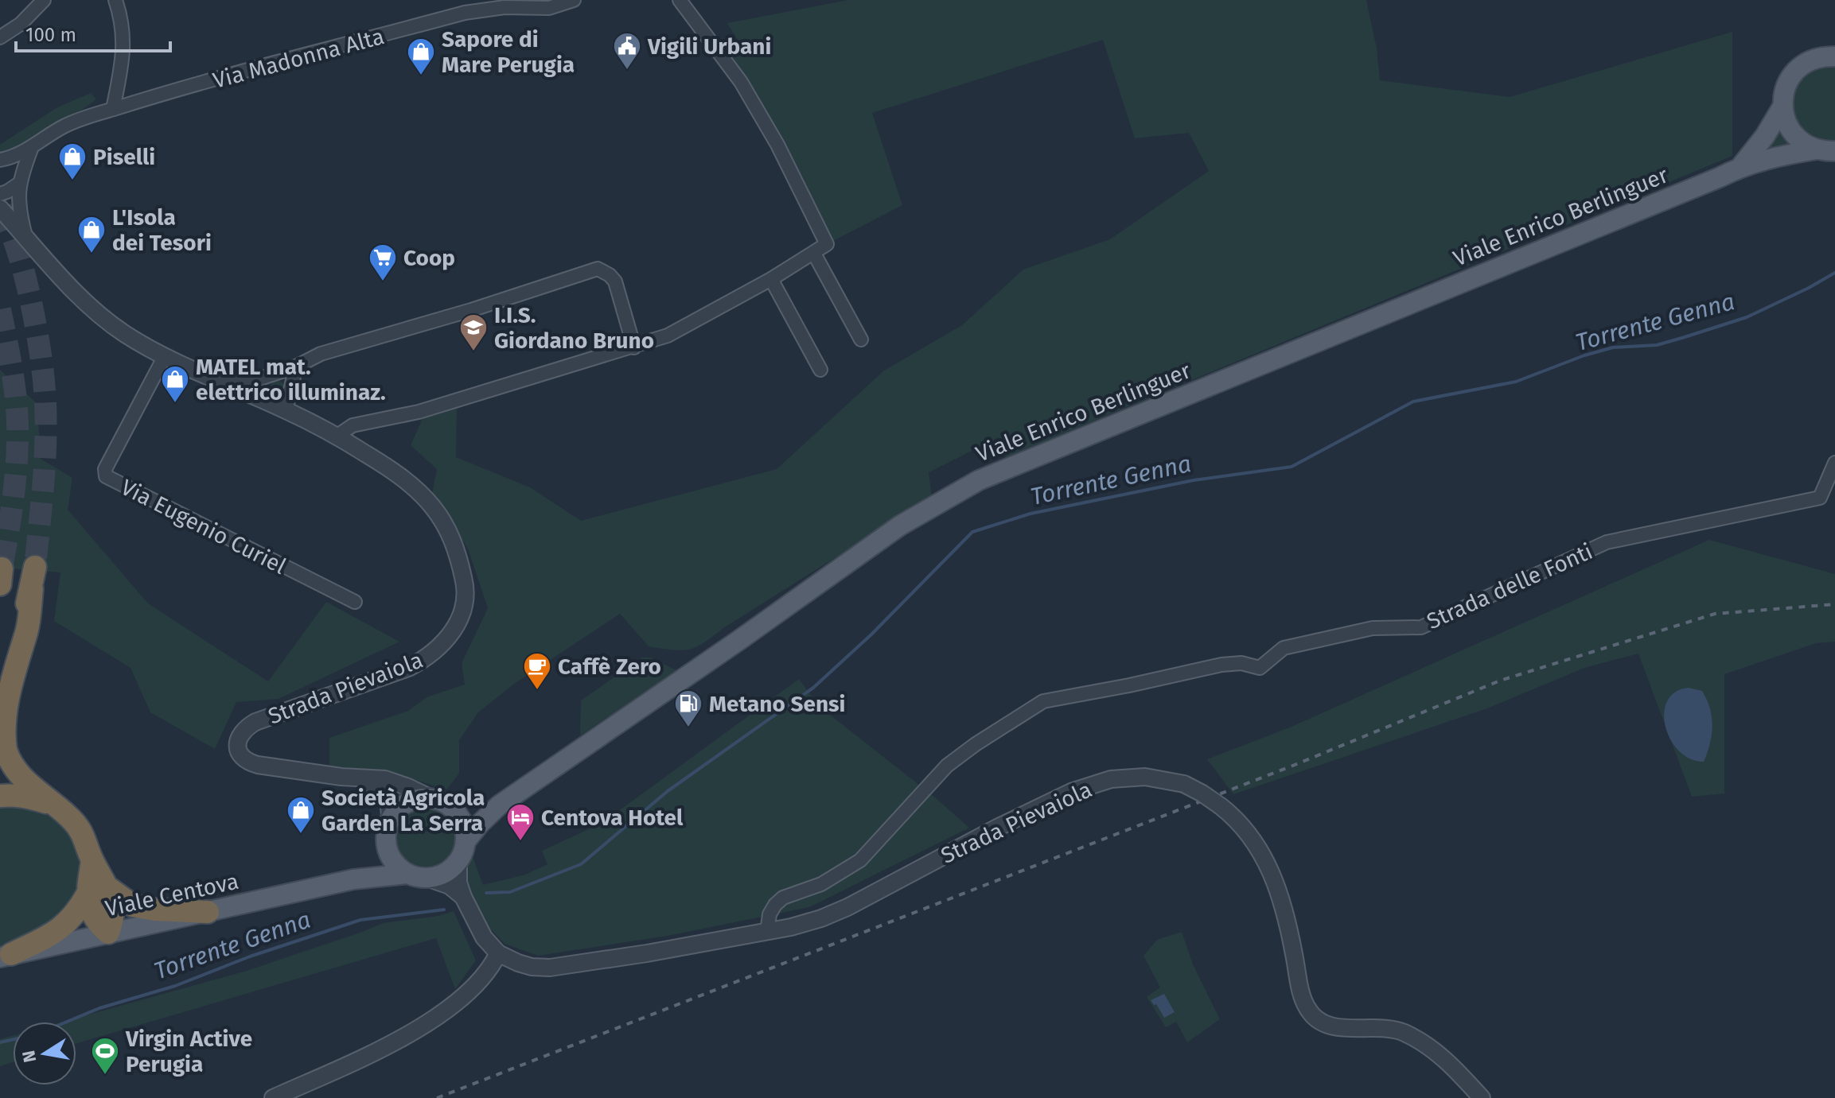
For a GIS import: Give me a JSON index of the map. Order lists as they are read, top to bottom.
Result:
{
  "streets": {
    "main road": ["Viale Enrico Berlinguer", "Viale Centova"],
    "street": [
      "Via Madonna Alta",
      "Via Eugenio Curiel",
      "Strada delle Fonti",
      "Strada Pievaiola"
    ]
  },
  "crossings": [
    ["Viale Enrico Berlinguer", "Viale Centova"],
    ["Strada delle Fonti", "Strada Pievaiola"]
  ],
  "water": ["Torrente Genna"],
  "places": {
    "public building": ["Vigili Urbani"],
    "shop": [
      "Sapore di Mare Perugia",
      "Piselli",
      "L'Isola dei Tesori",
      "MATEL mat. elettrico illuminaz.",
      "Società Agricola Garden La Serra"
    ],
    "supermarket": ["Coop"],
    "school or university": ["I.I.S. Giordano Bruno"],
    "cafe": ["Caffè Zero"],
    "fuel station": ["Metano Sensi"],
    "hotel": ["Centova Hotel"],
    "sports": ["Virgin Active Perugia"]
  },
  "scale_bar": "100 m",
  "north": "left"
}
